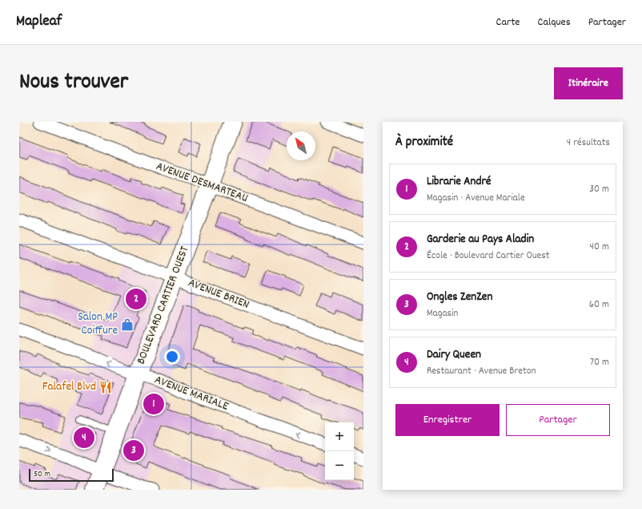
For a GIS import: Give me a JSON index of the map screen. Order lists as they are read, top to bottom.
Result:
{
  "streets": {
    "street": [
      "AVENUE DESMARTEAU",
      "AVENUE BRIEN",
      "BOULEVARD CARTIER OUEST",
      "AVENUE MARIALE"
    ]
  },
  "crossings": [
    ["AVENUE DESMARTEAU", "BOULEVARD CARTIER OUEST"],
    ["AVENUE BRIEN", "BOULEVARD CARTIER OUEST"],
    ["BOULEVARD CARTIER OUEST", "AVENUE MARIALE"]
  ],
  "places": {
    "shop": ["Salon MP Coiffure"],
    "restaurant": ["Falafel Blvd"]
  },
  "scale_bar": "50 m",
  "north": "top left",
  "page": {
    "header": "Mapleaf",
    "nav": ["Carte", "Calques", "Partager"],
    "title": "Nous trouver",
    "buttons": [
      "Itinéraire",
      ["Enregistrer", "Partager"]
    ],
    "heading": ["À proximité", "4 résultats"],
    "list": [
      {
        "mark": "1",
        "name": "Librarie André",
        "note": "Magasin · Avenue Mariale",
        "value": "30 m"
      },
      {
        "mark": "2",
        "name": "Garderie au Pays Aladin",
        "note": "École · Boulevard Cartier Ouest",
        "value": "40 m"
      },
      {
        "mark": "3",
        "name": "Ongles ZenZen",
        "note": "Magasin",
        "value": "60 m"
      },
      {
        "mark": "4",
        "name": "Dairy Queen",
        "note": "Restaurant · Avenue Breton",
        "value": "70 m"
      }
    ],
    "pins": [
      "2",
      "1",
      "4",
      "3"
    ],
    "map_buttons": ["+", "−"],
    "scale": "50 m"
  }
}
